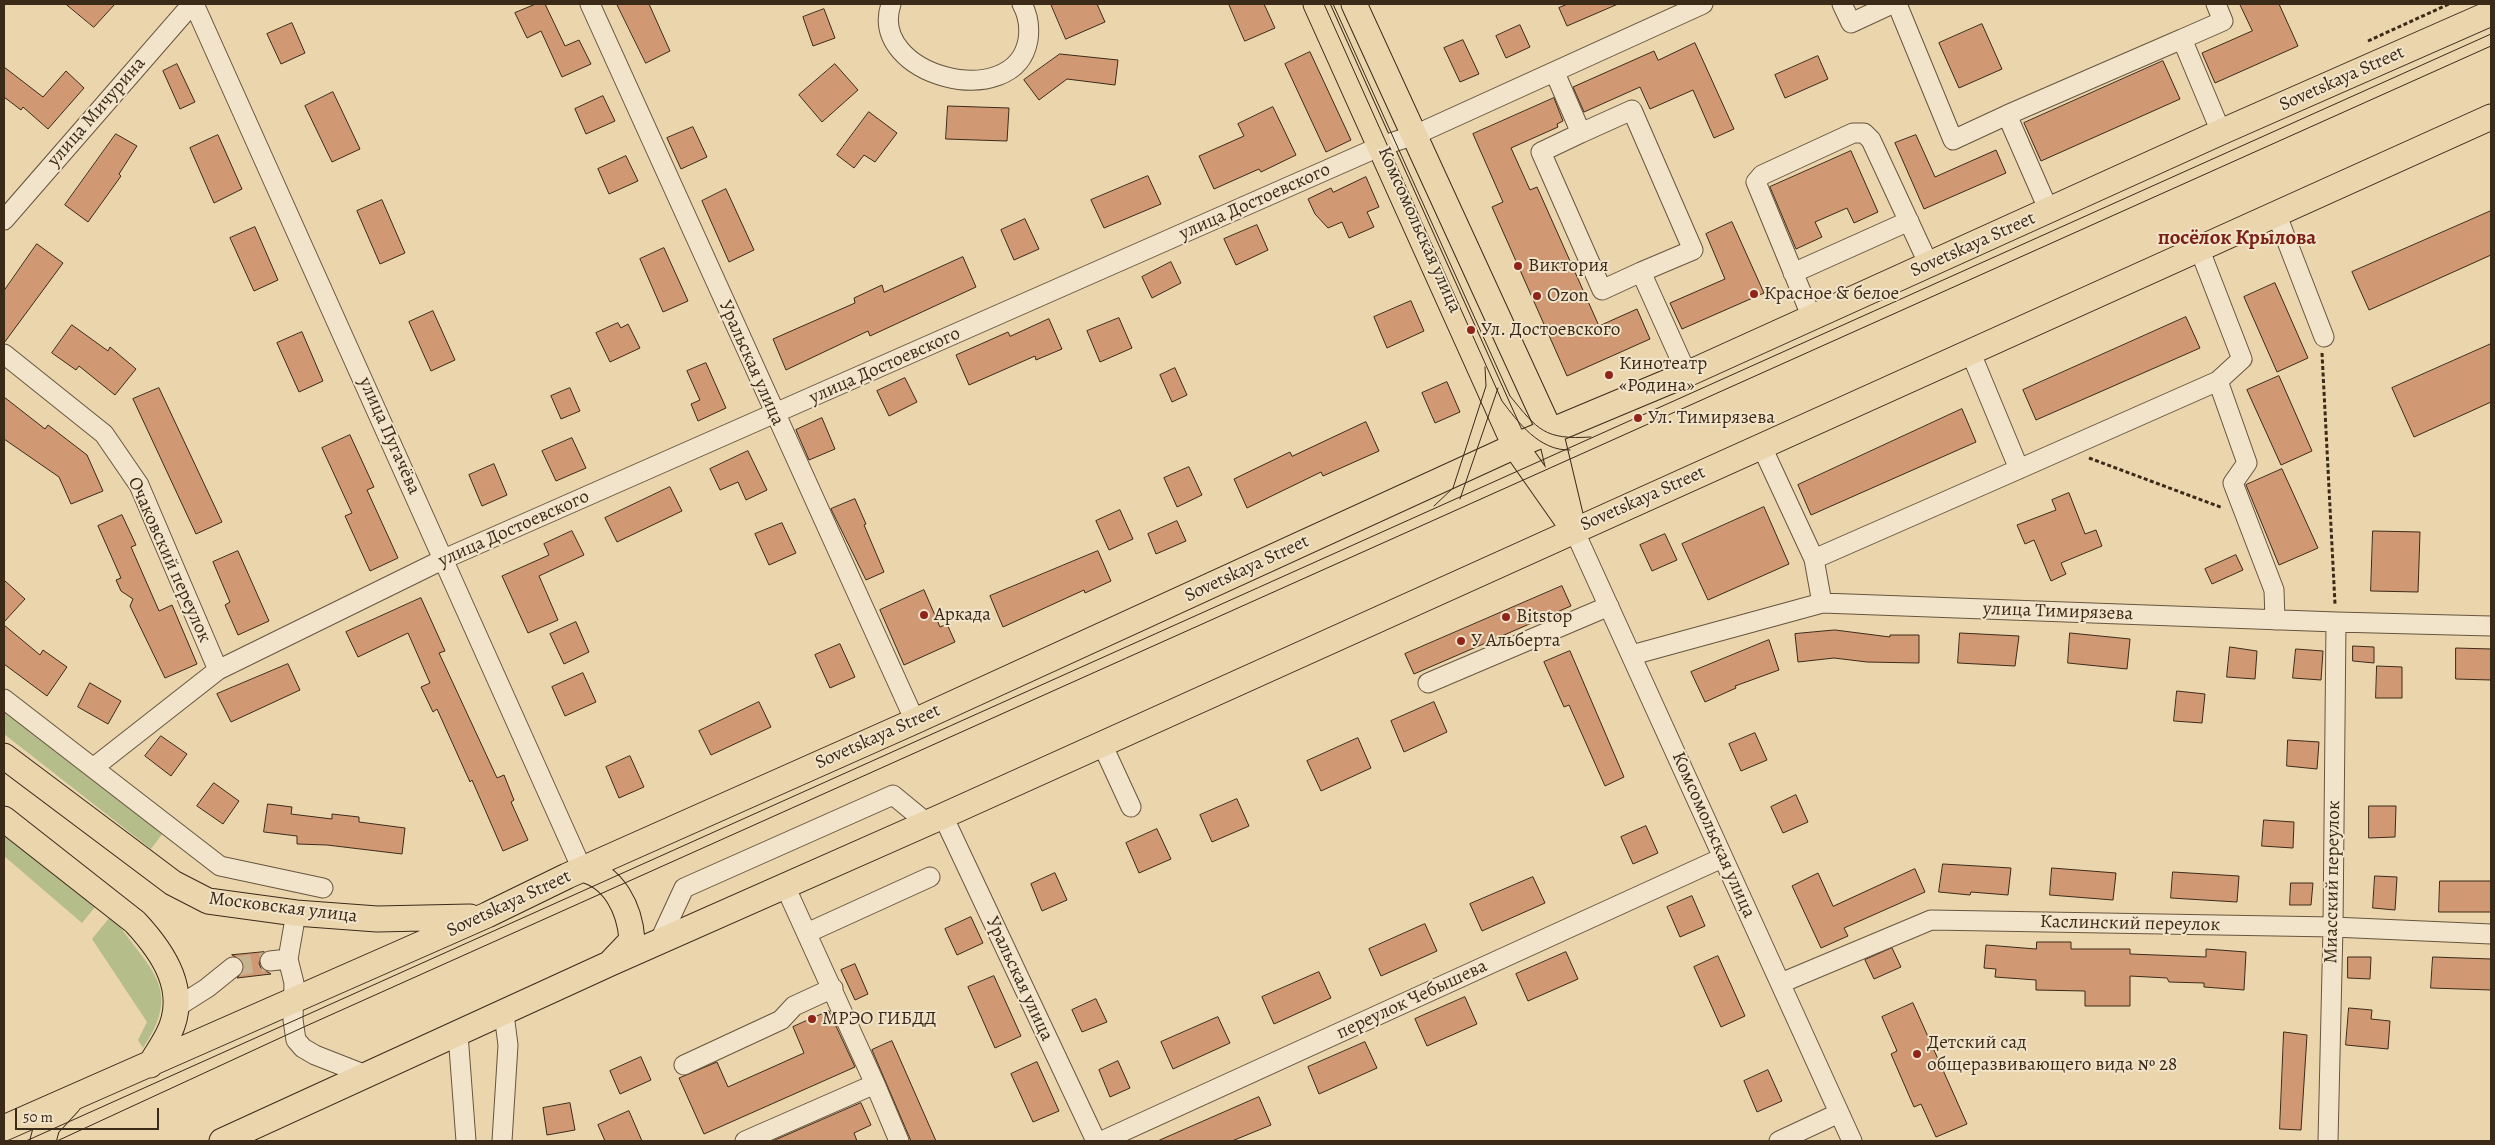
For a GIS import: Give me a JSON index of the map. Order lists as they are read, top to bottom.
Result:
{
  "streets": {
    "main road": ["Sovetskaya Street", "Комсомольская улица", "Московская улица"],
    "street": [
      "улица Мичурина",
      "улица Достоевского",
      "Уральская улица",
      "улица Пугачёва",
      "Очаковский переулок",
      "улица Тимирязева",
      "Миасский переулок",
      "Каслинский переулок",
      "переулок Чебышева"
    ]
  },
  "crossings": [
    ["Sovetskaya Street", "Комсомольская улица"],
    ["Sovetskaya Street", "Уральская улица"],
    ["Sovetskaya Street", "улица Пугачёва"],
    ["Sovetskaya Street", "Московская улица"],
    ["улица Мичурина", "улица Пугачёва"],
    ["улица Достоевского", "Комсомольская улица"],
    ["улица Достоевского", "Уральская улица"],
    ["улица Достоевского", "улица Пугачёва"],
    ["улица Достоевского", "Очаковский переулок"],
    ["Комсомольская улица", "улица Тимирязева"],
    ["Комсомольская улица", "Каслинский переулок"],
    ["Комсомольская улица", "переулок Чебышева"],
    ["улица Тимирязева", "Миасский переулок"],
    ["Миасский переулок", "Каслинский переулок"]
  ],
  "districts": ["посёлок Крылова"],
  "places": [
    "Виктория",
    "Красное & белое",
    "Ozon",
    "Ул. Достоевского",
    "Кинотеатр «Родина»",
    "Ул. Тимирязева",
    "Аркада",
    "Bitstop",
    "У Альберта",
    "МРЭО ГИБДД",
    "Детский сад общеразвивающего вида № 28"
  ],
  "scale_bar": "50 m"
}
